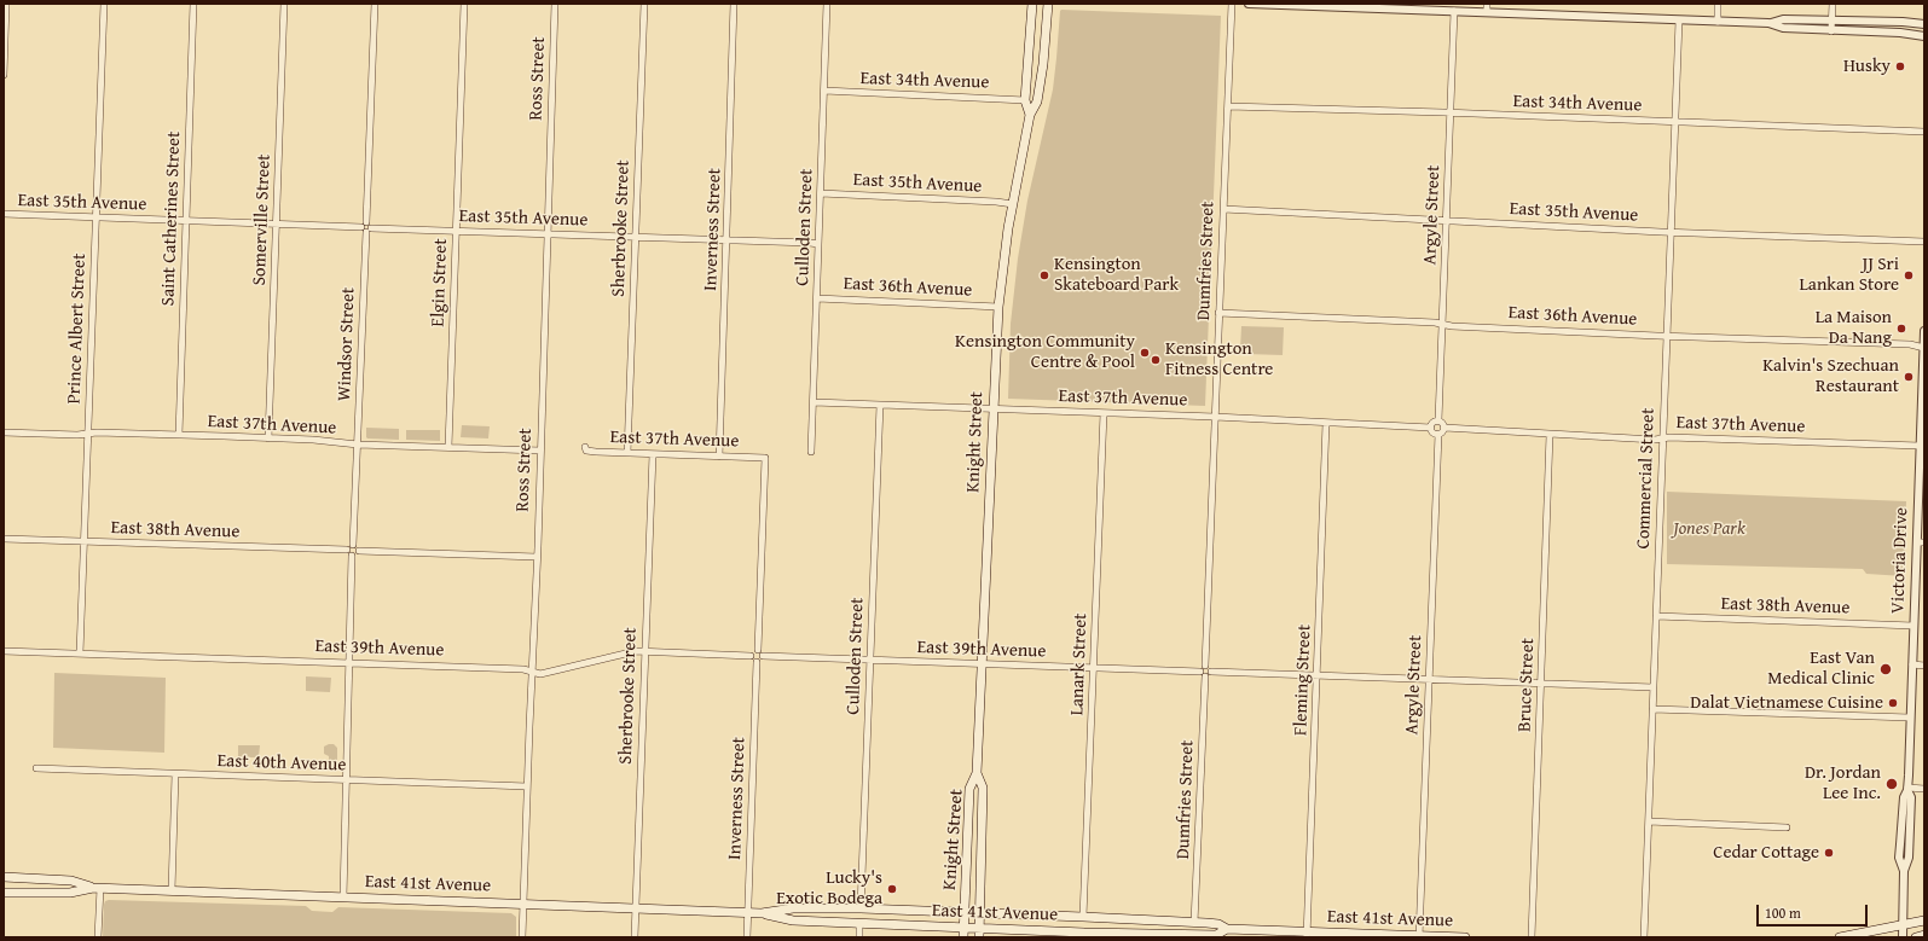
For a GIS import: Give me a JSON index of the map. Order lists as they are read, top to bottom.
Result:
{
  "streets": {
    "main road": ["Knight Street", "East 41st Avenue"],
    "street": [
      "Ross Street",
      "East 34th Avenue",
      "East 35th Avenue",
      "Argyle Street",
      "Saint Catherines Street",
      "Somerville Street",
      "Culloden Street",
      "Sherbrooke Street",
      "Inverness Street",
      "Dumfries Street",
      "Elgin Street",
      "East 36th Avenue",
      "Prince Albert Street",
      "Windsor Street",
      "East 37th Avenue",
      "Commercial Street",
      "East 38th Avenue",
      "Victoria Drive",
      "East 39th Avenue",
      "Lanark Street",
      "Fleming Street",
      "Bruce Street",
      "East 40th Avenue"
    ]
  },
  "crossings": [
    ["Ross Street", "East 35th Avenue"],
    ["Ross Street", "East 37th Avenue"],
    ["Ross Street", "East 39th Avenue"],
    ["Ross Street", "East 40th Avenue"],
    ["Ross Street", "East 41st Avenue"],
    ["East 34th Avenue", "Argyle Street"],
    ["East 34th Avenue", "Culloden Street"],
    ["East 34th Avenue", "Dumfries Street"],
    ["East 34th Avenue", "Knight Street"],
    ["East 34th Avenue", "Commercial Street"],
    ["East 35th Avenue", "Argyle Street"],
    ["East 35th Avenue", "Saint Catherines Street"],
    ["East 35th Avenue", "Somerville Street"],
    ["East 35th Avenue", "Culloden Street"],
    ["East 35th Avenue", "Sherbrooke Street"],
    ["East 35th Avenue", "Inverness Street"],
    ["East 35th Avenue", "Dumfries Street"],
    ["East 35th Avenue", "Elgin Street"],
    ["East 35th Avenue", "Prince Albert Street"],
    ["East 35th Avenue", "Windsor Street"],
    ["East 35th Avenue", "Knight Street"],
    ["East 35th Avenue", "Commercial Street"],
    ["Argyle Street", "East 36th Avenue"],
    ["Argyle Street", "East 37th Avenue"],
    ["Argyle Street", "East 41st Avenue"],
    ["Saint Catherines Street", "East 37th Avenue"],
    ["Somerville Street", "East 37th Avenue"],
    ["Culloden Street", "East 36th Avenue"],
    ["Culloden Street", "East 37th Avenue"],
    ["Culloden Street", "East 39th Avenue"],
    ["Culloden Street", "East 41st Avenue"],
    ["Sherbrooke Street", "East 37th Avenue"],
    ["Sherbrooke Street", "East 39th Avenue"],
    ["Sherbrooke Street", "East 41st Avenue"],
    ["Inverness Street", "East 37th Avenue"],
    ["Inverness Street", "East 39th Avenue"],
    ["Inverness Street", "East 41st Avenue"],
    ["Dumfries Street", "East 36th Avenue"],
    ["Dumfries Street", "East 37th Avenue"],
    ["Dumfries Street", "East 39th Avenue"],
    ["Dumfries Street", "East 41st Avenue"],
    ["Elgin Street", "East 37th Avenue"],
    ["East 36th Avenue", "Knight Street"],
    ["East 36th Avenue", "Commercial Street"],
    ["East 36th Avenue", "Victoria Drive"],
    ["Prince Albert Street", "East 37th Avenue"],
    ["Prince Albert Street", "East 38th Avenue"],
    ["Prince Albert Street", "East 39th Avenue"],
    ["Windsor Street", "East 37th Avenue"],
    ["Windsor Street", "East 38th Avenue"],
    ["East 37th Avenue", "Knight Street"],
    ["East 37th Avenue", "Commercial Street"],
    ["East 37th Avenue", "Victoria Drive"],
    ["East 37th Avenue", "East 39th Avenue"],
    ["East 37th Avenue", "Lanark Street"],
    ["East 37th Avenue", "Fleming Street"],
    ["East 37th Avenue", "Bruce Street"],
    ["Knight Street", "East 39th Avenue"],
    ["Knight Street", "East 41st Avenue"],
    ["Commercial Street", "East 38th Avenue"],
    ["East 38th Avenue", "Victoria Drive"],
    ["East 39th Avenue", "Lanark Street"],
    ["Lanark Street", "East 41st Avenue"],
    ["Fleming Street", "East 41st Avenue"]
  ],
  "parks": ["Jones Park"],
  "places": [
    "Husky",
    "Kensington Skateboard Park",
    "JJ Sri Lankan Store",
    "La Maison Da Nang",
    "Kensington Community Centre & Pool",
    "Kensington Fitness Centre",
    "Kalvin's Szechuan Restaurant",
    "East Van Medical Clinic",
    "Dalat Vietnamese Cuisine",
    "Dr. Jordan Lee Inc.",
    "Cedar Cottage",
    "Lucky's Exotic Bodega"
  ],
  "scale_bar": "100 m"
}
